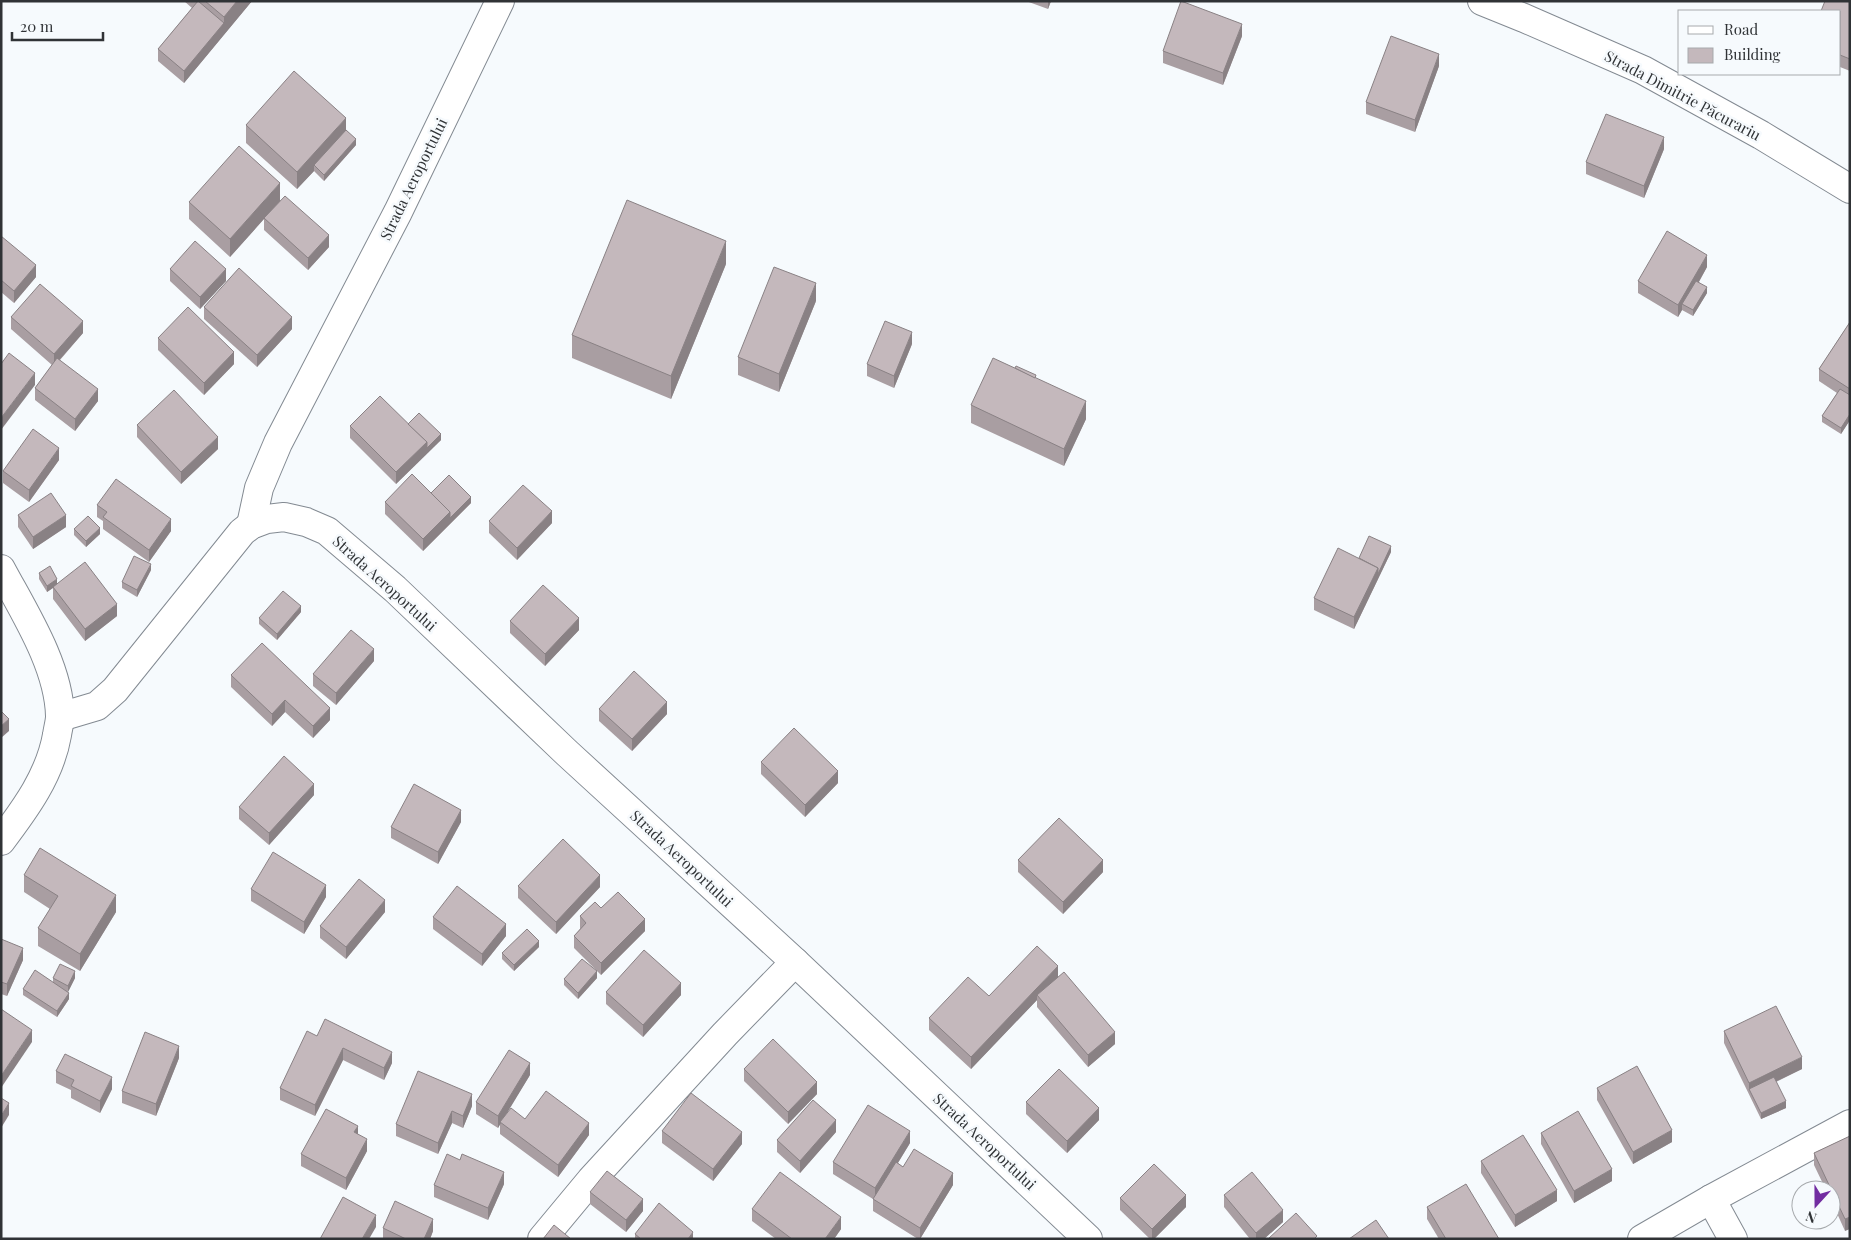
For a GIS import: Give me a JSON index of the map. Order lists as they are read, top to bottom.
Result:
{
  "streets": {
    "street": ["Strada Dimitrie Păcurariu", "Strada Aeroportului"]
  },
  "legend": ["Road", "Building"],
  "scale_bar": "20 m",
  "north": "bottom"
}
